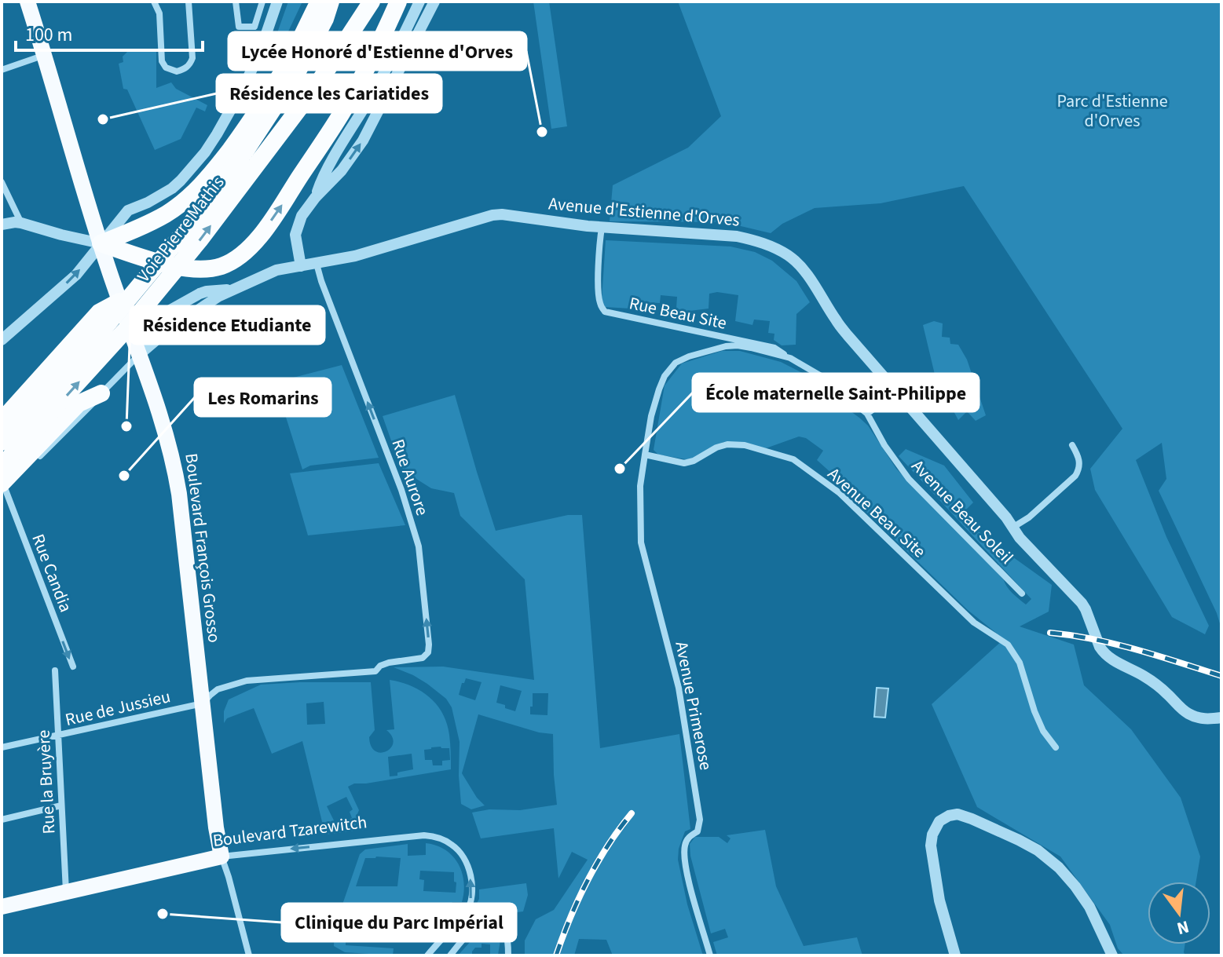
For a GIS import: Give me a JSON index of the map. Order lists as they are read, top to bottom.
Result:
{
  "streets": {
    "highway": ["Voie Pierre Mathis"],
    "main road": ["Boulevard François Grosso", "Boulevard Tzarewitch"],
    "street": [
      "Avenue d'Estienne d'Orves",
      "Rue Beau Site",
      "Rue Aurore",
      "Avenue Beau Soleil",
      "Avenue Beau Site",
      "Rue Candia",
      "Avenue Primerose",
      "Rue de Jussieu",
      "Rue la Bruyère"
    ]
  },
  "crossings": [
    ["Avenue d'Estienne d'Orves", "Rue Beau Site"],
    ["Avenue d'Estienne d'Orves", "Rue Aurore"],
    ["Avenue d'Estienne d'Orves", "Boulevard François Grosso"],
    ["Rue Aurore", "Boulevard François Grosso"],
    ["Rue Aurore", "Rue de Jussieu"],
    ["Avenue Beau Site", "Avenue Primerose"],
    ["Boulevard François Grosso", "Rue de Jussieu"],
    ["Boulevard François Grosso", "Boulevard Tzarewitch"],
    ["Rue de Jussieu", "Rue la Bruyère"],
    ["Rue la Bruyère", "Boulevard Tzarewitch"]
  ],
  "one_way": ["Rue Candia"],
  "parks": ["Parc d'Estienne d'Orves"],
  "places": [
    "Résidence les Cariatides",
    "Lycée Honoré d'Estienne d'Orves",
    "Résidence Etudiante",
    "École maternelle Saint-Philippe",
    "Les Romarins",
    "Clinique du Parc Impérial"
  ],
  "scale_bar": "100 m",
  "north": "bottom"
}
